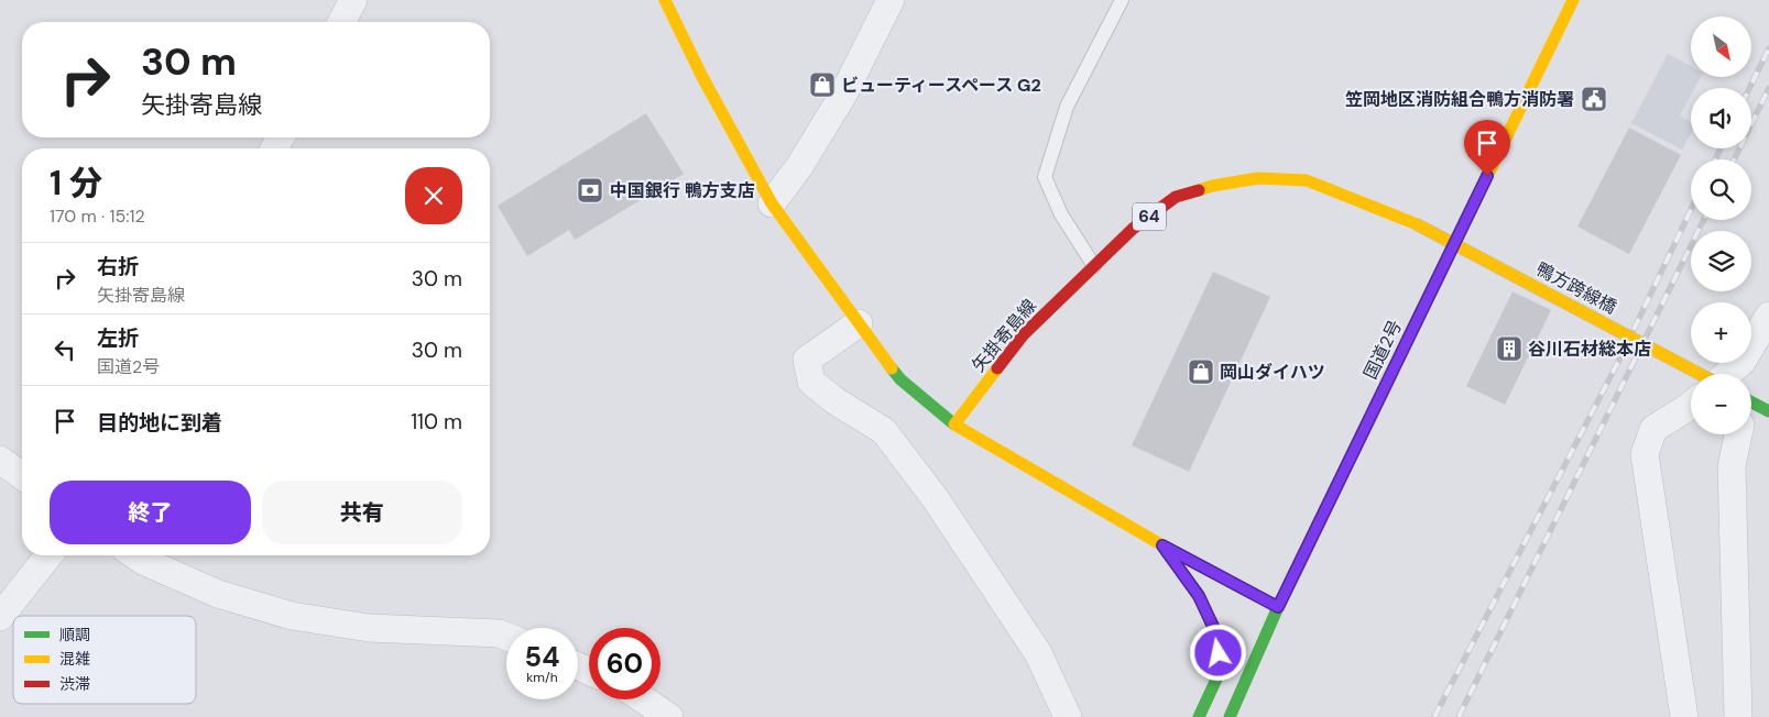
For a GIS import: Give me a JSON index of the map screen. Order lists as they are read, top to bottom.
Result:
{
  "streets": {
    "main road": [
      "64",
      "鴨方跨線橋",
      "矢掛寄島線",
      "国道2号"
    ]
  },
  "crossings": [
    ["鴨方跨線橋", "矢掛寄島線"]
  ],
  "places": {
    "shop": ["ビューティースペース G2", "岡山ダイハツ"],
    "public building": ["笠岡地区消防組合鴨方消防署"],
    "bank": ["中国銀行 鴨方支店"],
    "building": ["谷川石材総本店"]
  },
  "legend": ["順調", "混雑", "渋滞"],
  "north": "bottom right",
  "page": {
    "map_buttons": ["+", "−"],
    "turn": ["30 m", "矢掛寄島線"],
    "heading": ["1 分", "170 m · 15:12"],
    "list": [
      {
        "name": "右折",
        "note": "矢掛寄島線",
        "value": "30 m"
      },
      {
        "name": "左折",
        "note": "国道2号",
        "value": "30 m"
      },
      {
        "name": "目的地に到着",
        "value": "110 m"
      }
    ],
    "buttons": ["終了", "共有"],
    "speed": "54 km/h",
    "limit": "60"
  }
}
